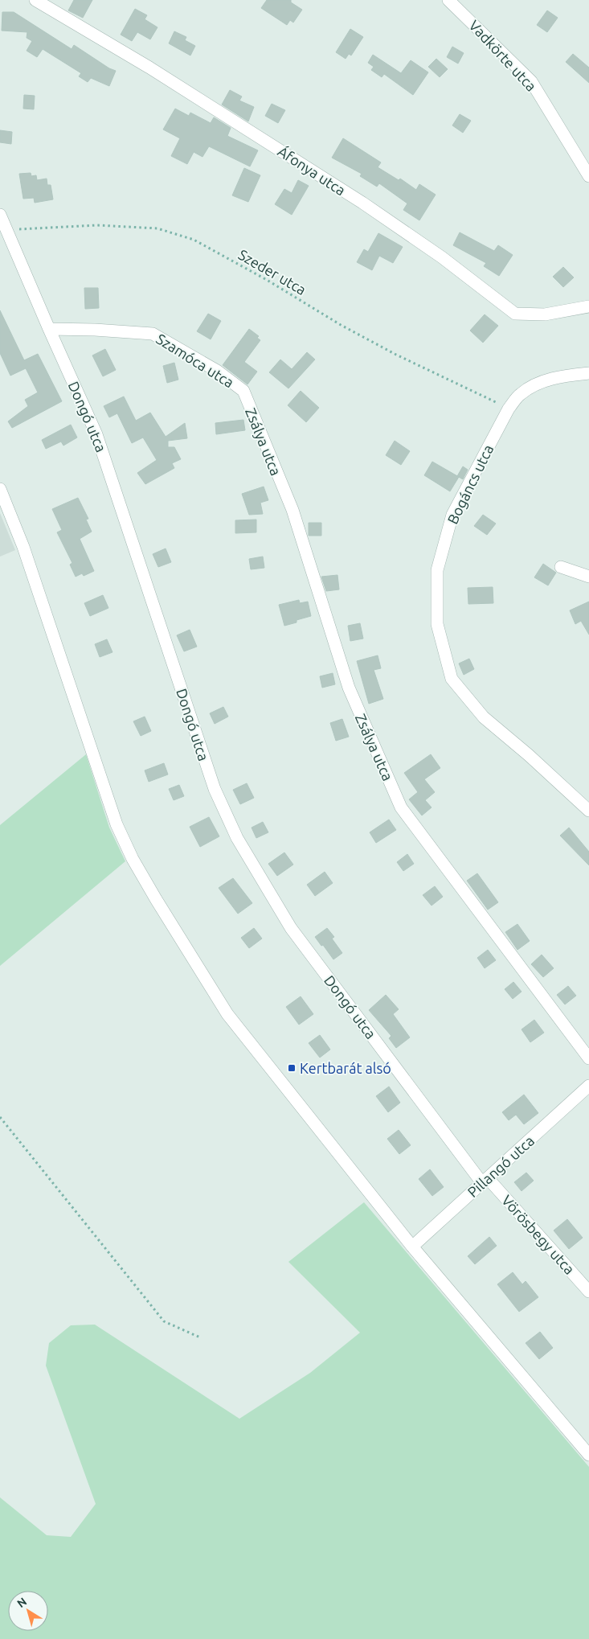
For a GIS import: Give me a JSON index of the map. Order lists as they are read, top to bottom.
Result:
{
  "streets": {
    "street": [
      "Vadkörte utca",
      "Áfonya utca",
      "Szamóca utca",
      "Dongó utca",
      "Zsálya utca",
      "Bogáncs utca",
      "Pillangó utca",
      "Vörösbegy utca"
    ],
    "path": ["Szeder utca"]
  },
  "crossings": [
    ["Szeder utca", "Dongó utca"],
    ["Szeder utca", "Bogáncs utca"],
    ["Szamóca utca", "Dongó utca"],
    ["Szamóca utca", "Zsálya utca"],
    ["Dongó utca", "Pillangó utca"],
    ["Dongó utca", "Vörösbegy utca"],
    ["Pillangó utca", "Vörösbegy utca"]
  ],
  "places": {
    "transit": ["Kertbarát alsó"]
  },
  "north": "top left"
}
